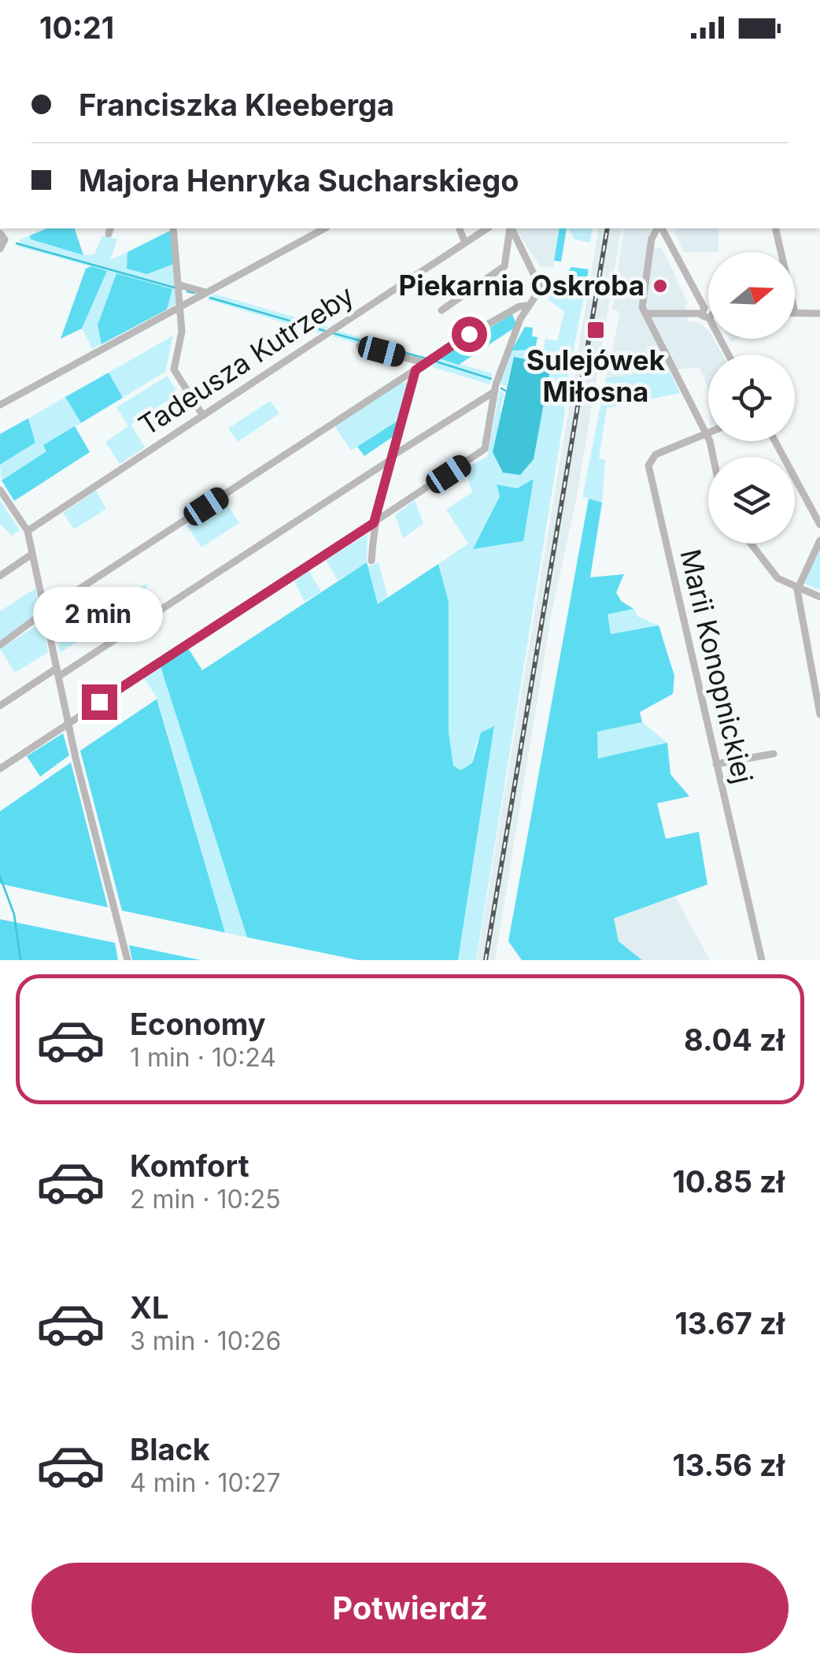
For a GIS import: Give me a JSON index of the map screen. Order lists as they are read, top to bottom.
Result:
{
  "streets": {
    "street": ["Tadeusza Kutrzeby", "Marii Konopnickiej"]
  },
  "places": {
    "other": ["Piekarnia Oskroba"],
    "transit": ["Sulejówek Miłosna"]
  },
  "north": "right",
  "page": {
    "status": "10:21",
    "banner": ["Franciszka Kleeberga", "Majora Henryka Sucharskiego"],
    "bubble": "2 min",
    "list": [
      {
        "name": "Economy",
        "note": "1 min · 10:24",
        "value": "8.04 zł"
      },
      {
        "name": "Komfort",
        "note": "2 min · 10:25",
        "value": "10.85 zł"
      },
      {
        "name": "XL",
        "note": "3 min · 10:26",
        "value": "13.67 zł"
      },
      {
        "name": "Black",
        "note": "4 min · 10:27",
        "value": "13.56 zł"
      }
    ],
    "buttons": "Potwierdź"
  }
}
